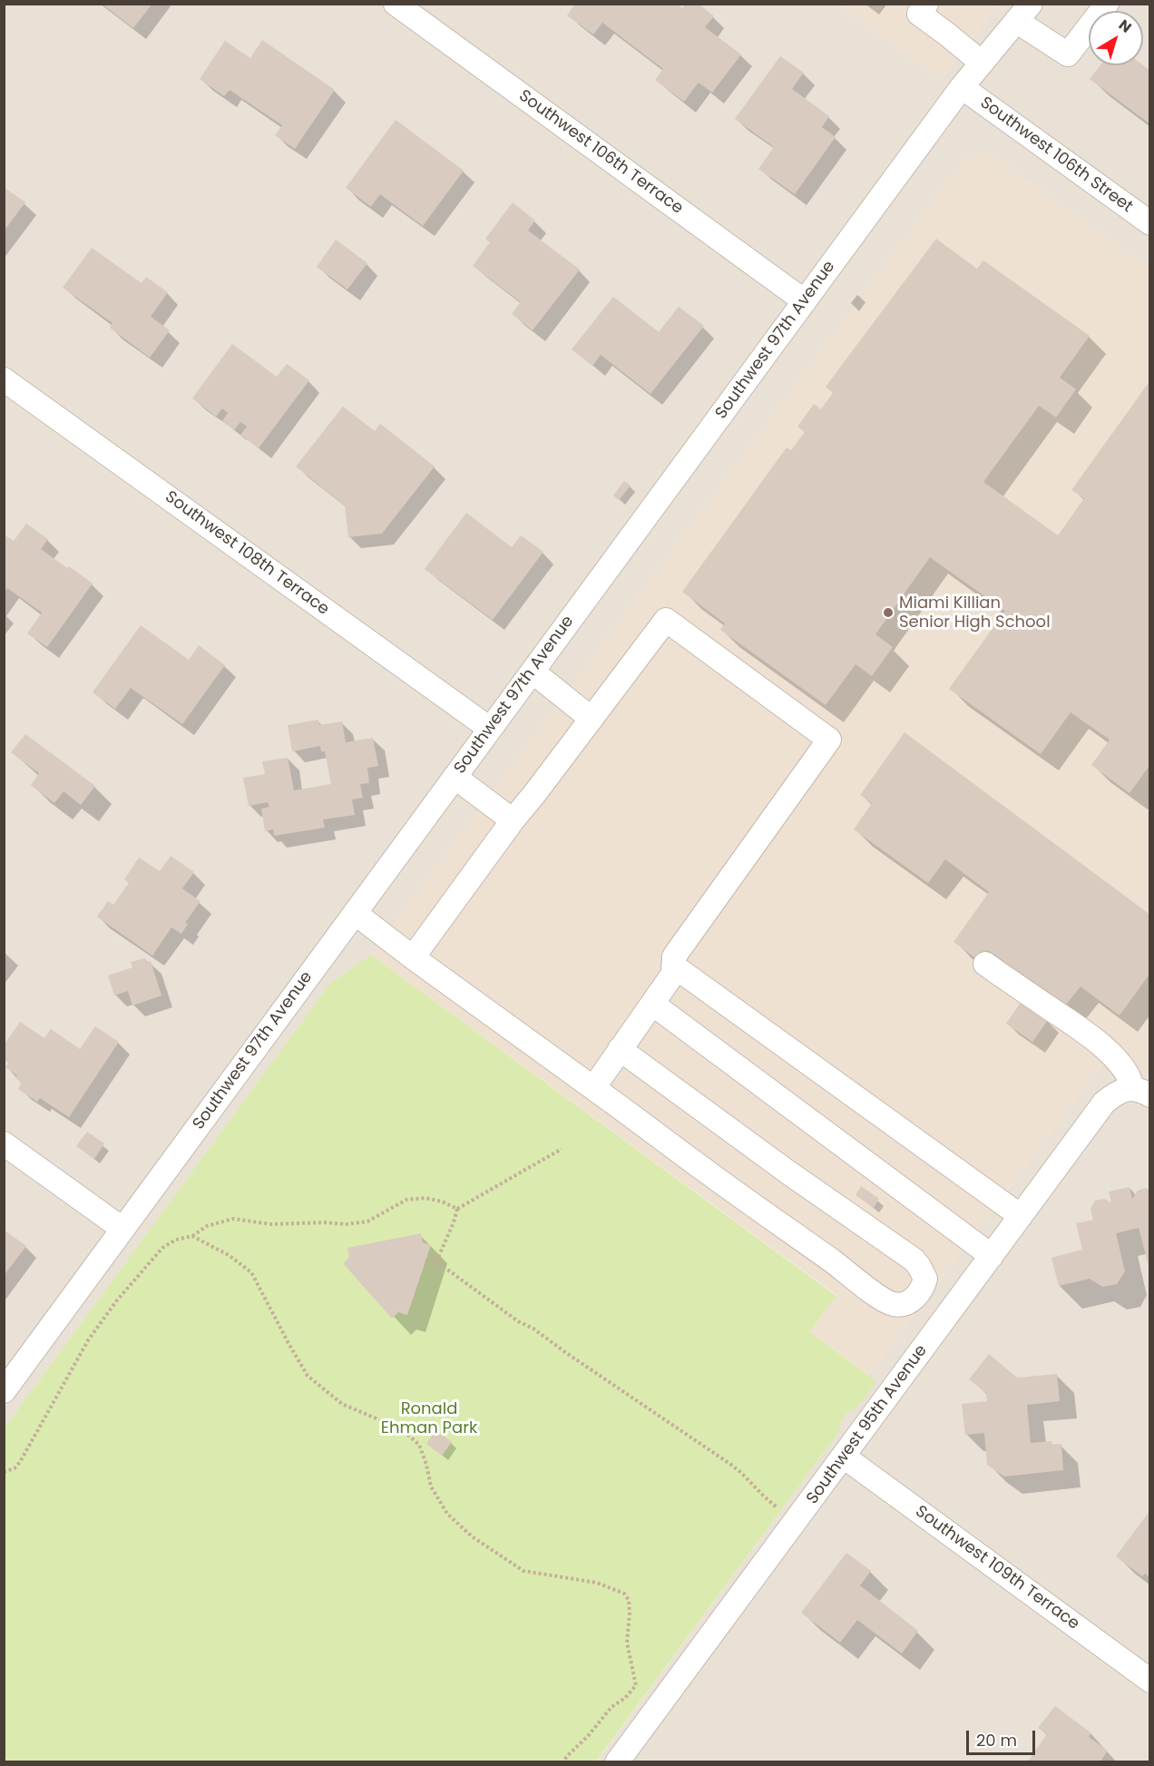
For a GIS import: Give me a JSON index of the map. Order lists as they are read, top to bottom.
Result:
{
  "streets": {
    "street": [
      "Southwest 106th Terrace",
      "Southwest 106th Street",
      "Southwest 97th Avenue",
      "Southwest 108th Terrace",
      "Southwest 95th Avenue",
      "Southwest 109th Terrace"
    ]
  },
  "crossings": [
    ["Southwest 106th Terrace", "Southwest 97th Avenue"],
    ["Southwest 106th Street", "Southwest 97th Avenue"],
    ["Southwest 97th Avenue", "Southwest 108th Terrace"],
    ["Southwest 95th Avenue", "Southwest 109th Terrace"]
  ],
  "parks": ["Ronald Ehman Park"],
  "places": ["Miami Killian Senior High School"],
  "scale_bar": "20 m",
  "north": "top right"
}
